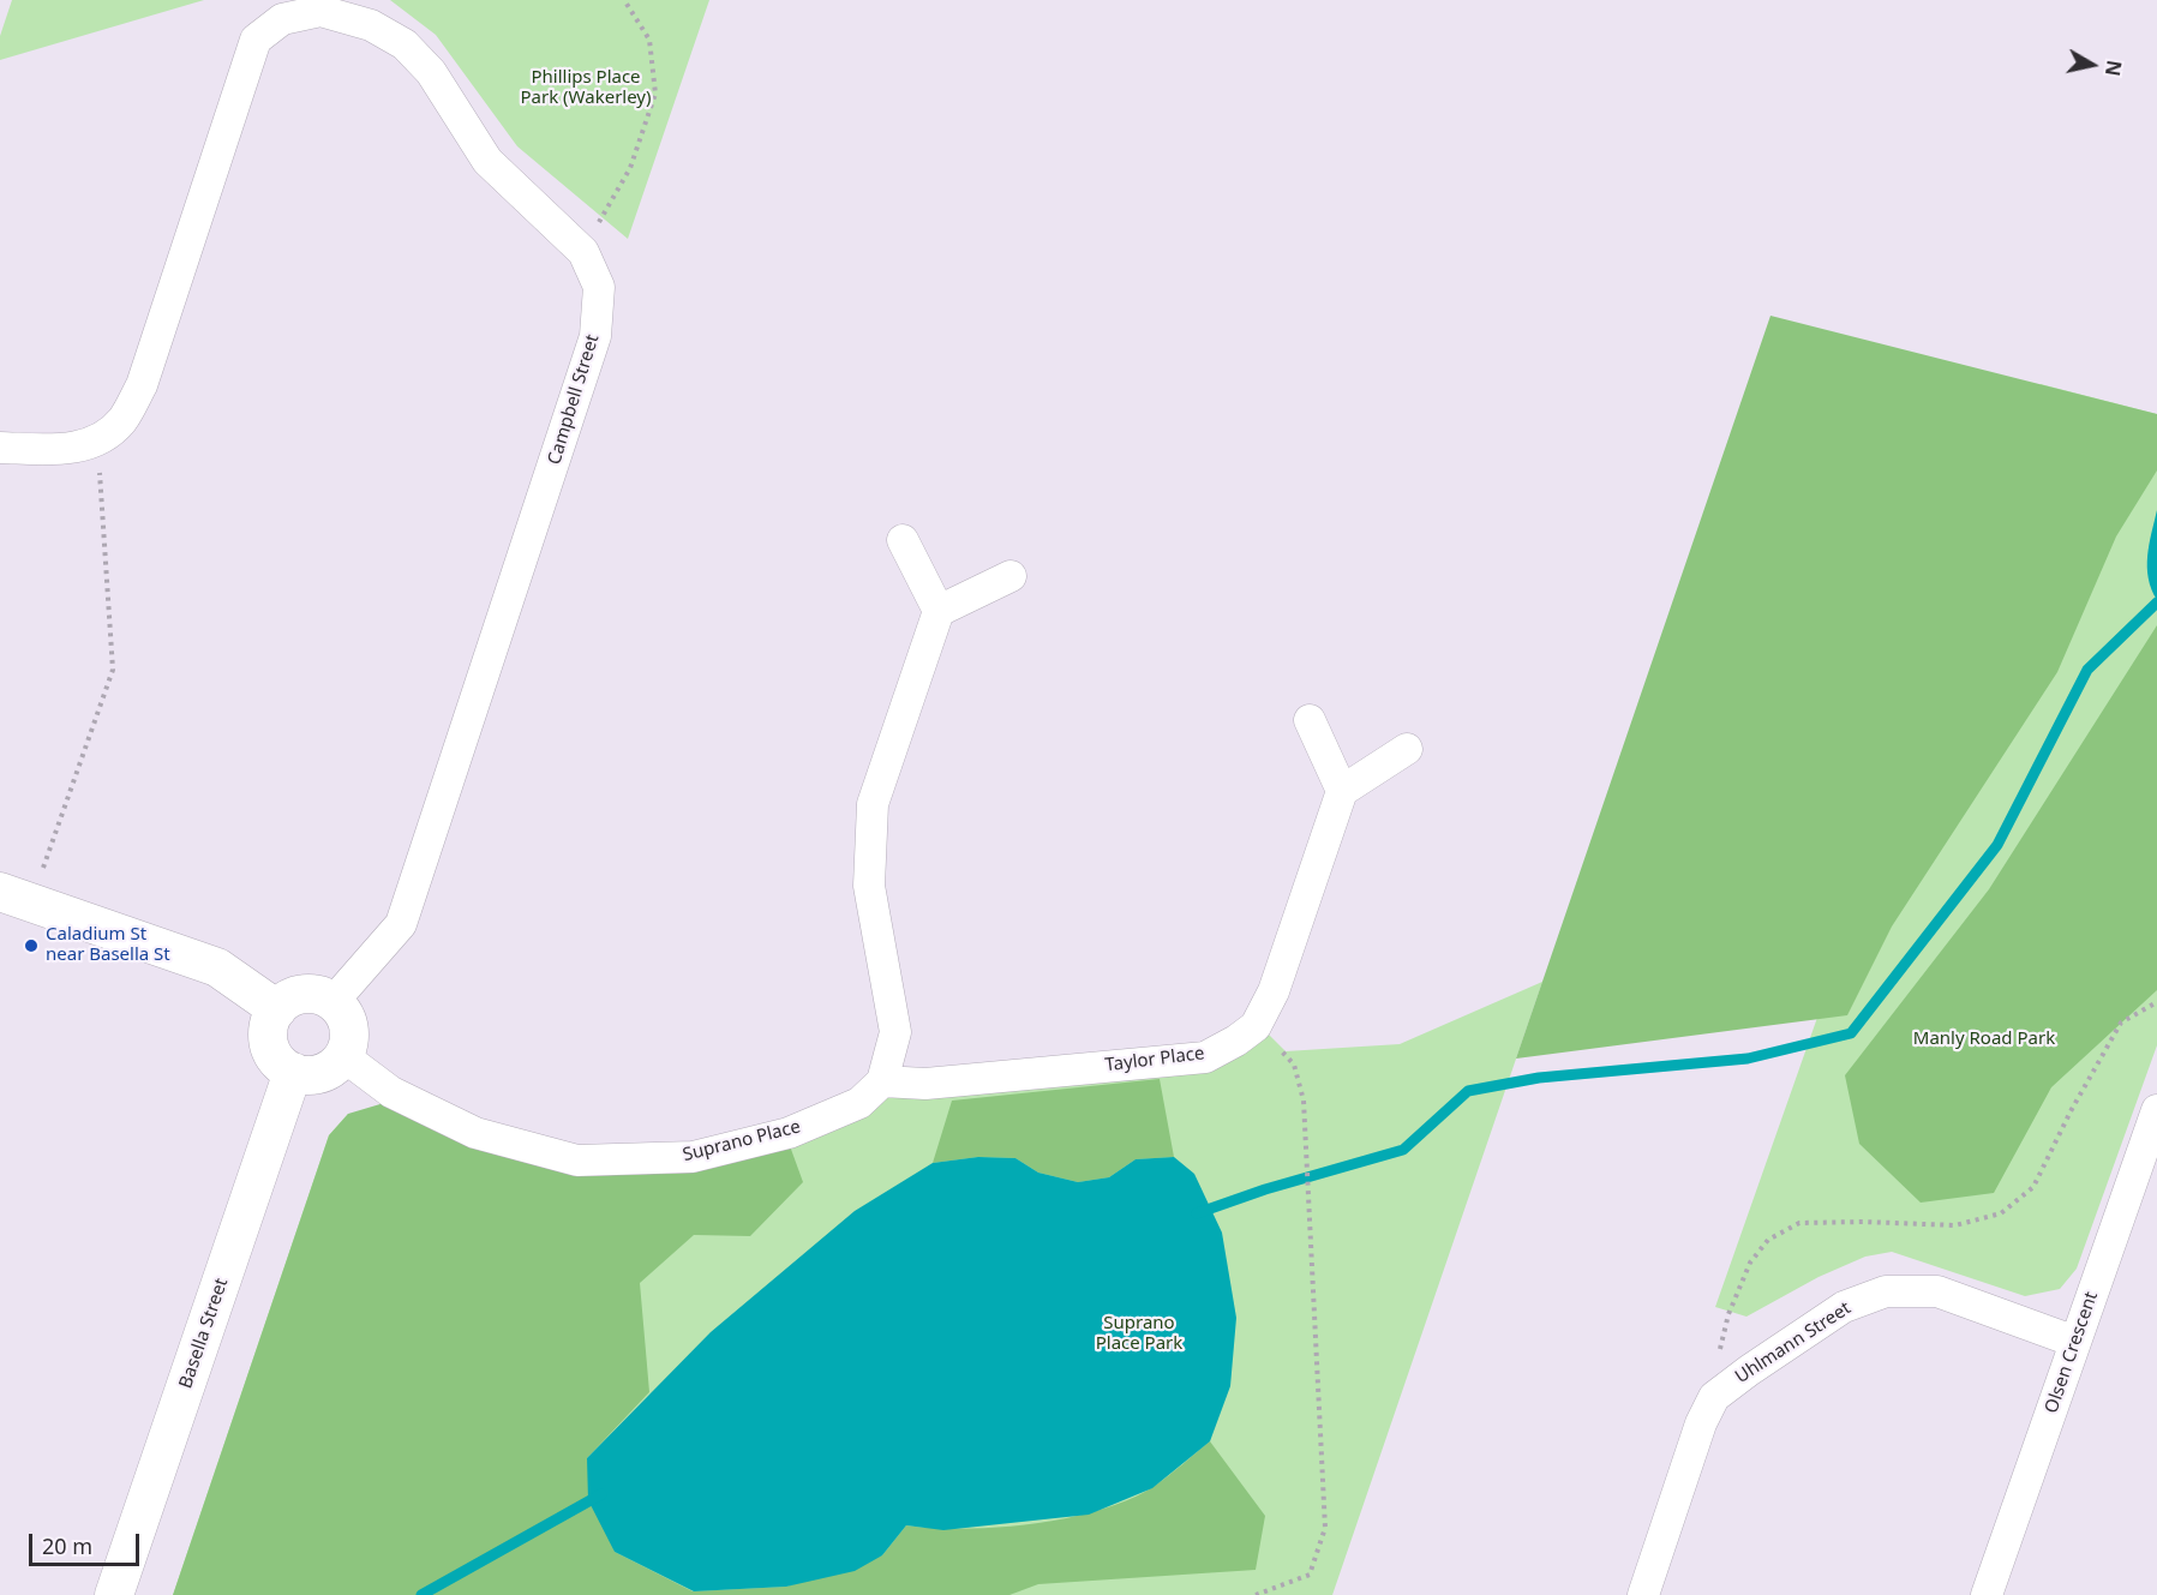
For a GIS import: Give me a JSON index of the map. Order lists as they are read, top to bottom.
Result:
{
  "streets": {
    "street": [
      "Campbell Street",
      "Taylor Place",
      "Suprano Place",
      "Basella Street",
      "Uhlmann Street",
      "Olsen Crescent"
    ]
  },
  "crossings": [
    ["Campbell Street", "Suprano Place"],
    ["Campbell Street", "Basella Street"],
    ["Taylor Place", "Suprano Place"],
    ["Suprano Place", "Basella Street"],
    ["Uhlmann Street", "Olsen Crescent"]
  ],
  "parks": ["Phillips Place Park (Wakerley)", "Manly Road Park", "Suprano Place Park"],
  "places": ["Caladium St near Basella St"],
  "scale_bar": "20 m",
  "north": "right"
}
